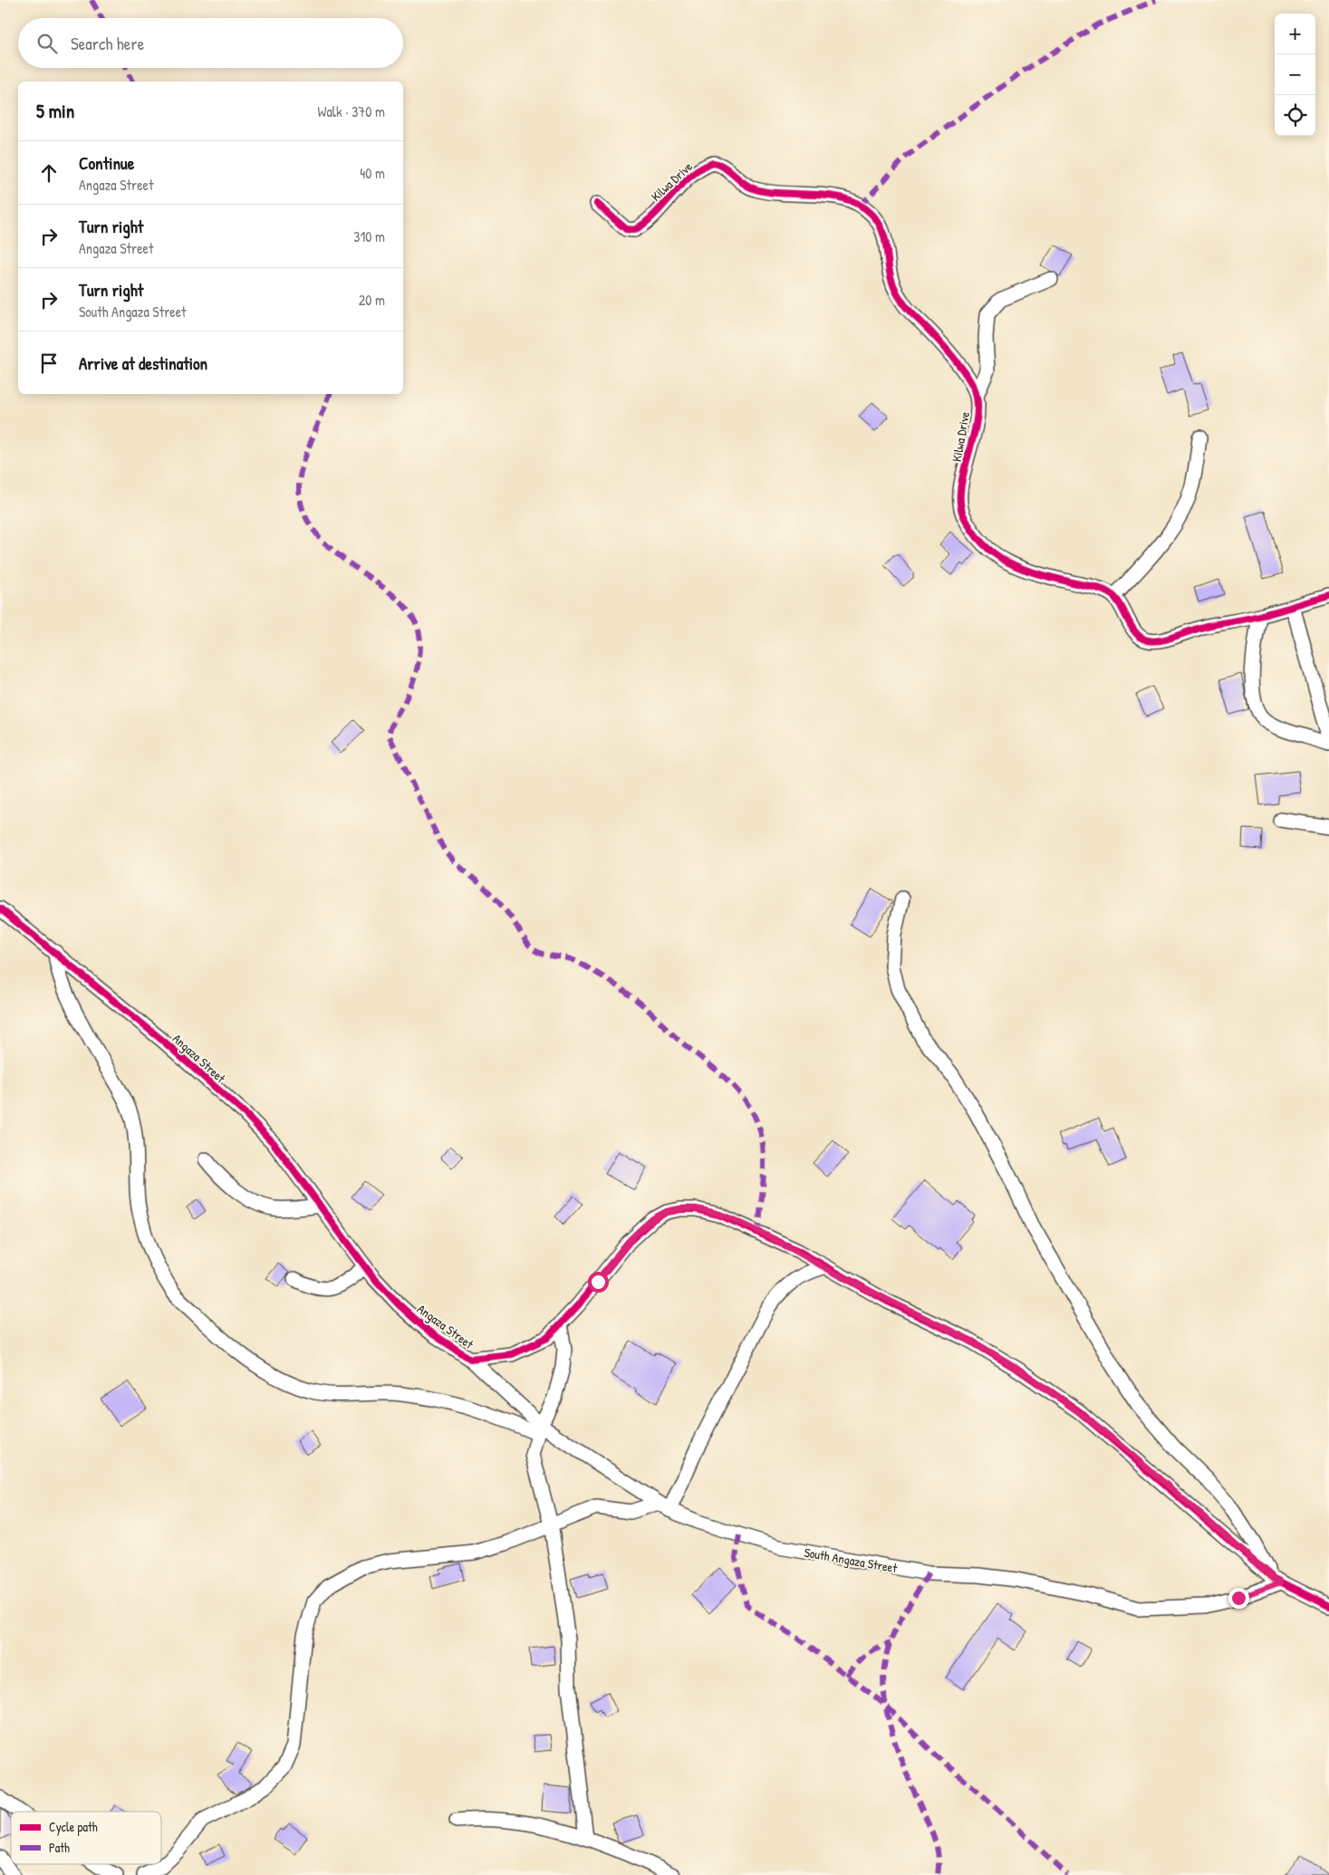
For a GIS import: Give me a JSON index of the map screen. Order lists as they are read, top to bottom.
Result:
{
  "streets": {
    "street": ["Kilwa Drive", "Angaza Street", "South Angaza Street"]
  },
  "crossings": [
    ["Angaza Street", "South Angaza Street"]
  ],
  "legend": ["Cycle path", "Path"],
  "page": {
    "map_buttons": ["+", "−"],
    "search": "Search here",
    "heading": ["5 min", "Walk · 370 m"],
    "list": [
      ["Continue", "Angaza Street", "40 m"],
      ["Turn right", "Angaza Street", "310 m"],
      ["Turn right", "South Angaza Street", "20 m"],
      "Arrive at destination"
    ]
  }
}
